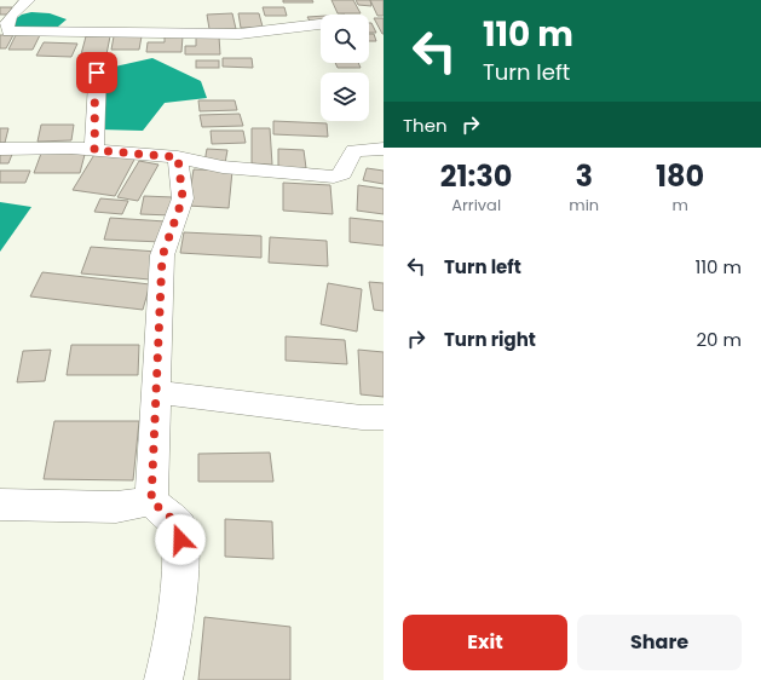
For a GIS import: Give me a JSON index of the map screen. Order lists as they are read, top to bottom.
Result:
{
  "page": {
    "turn": ["110 m", "Turn left"],
    "then": "Then",
    "eta": [
      "21:30",
      "Arrival",
      "3",
      "min",
      "180",
      "m"
    ],
    "list": [
      {
        "name": "Turn left",
        "value": "110 m"
      },
      {
        "name": "Turn right",
        "value": "20 m"
      }
    ],
    "buttons": ["Exit", "Share"]
  }
}
